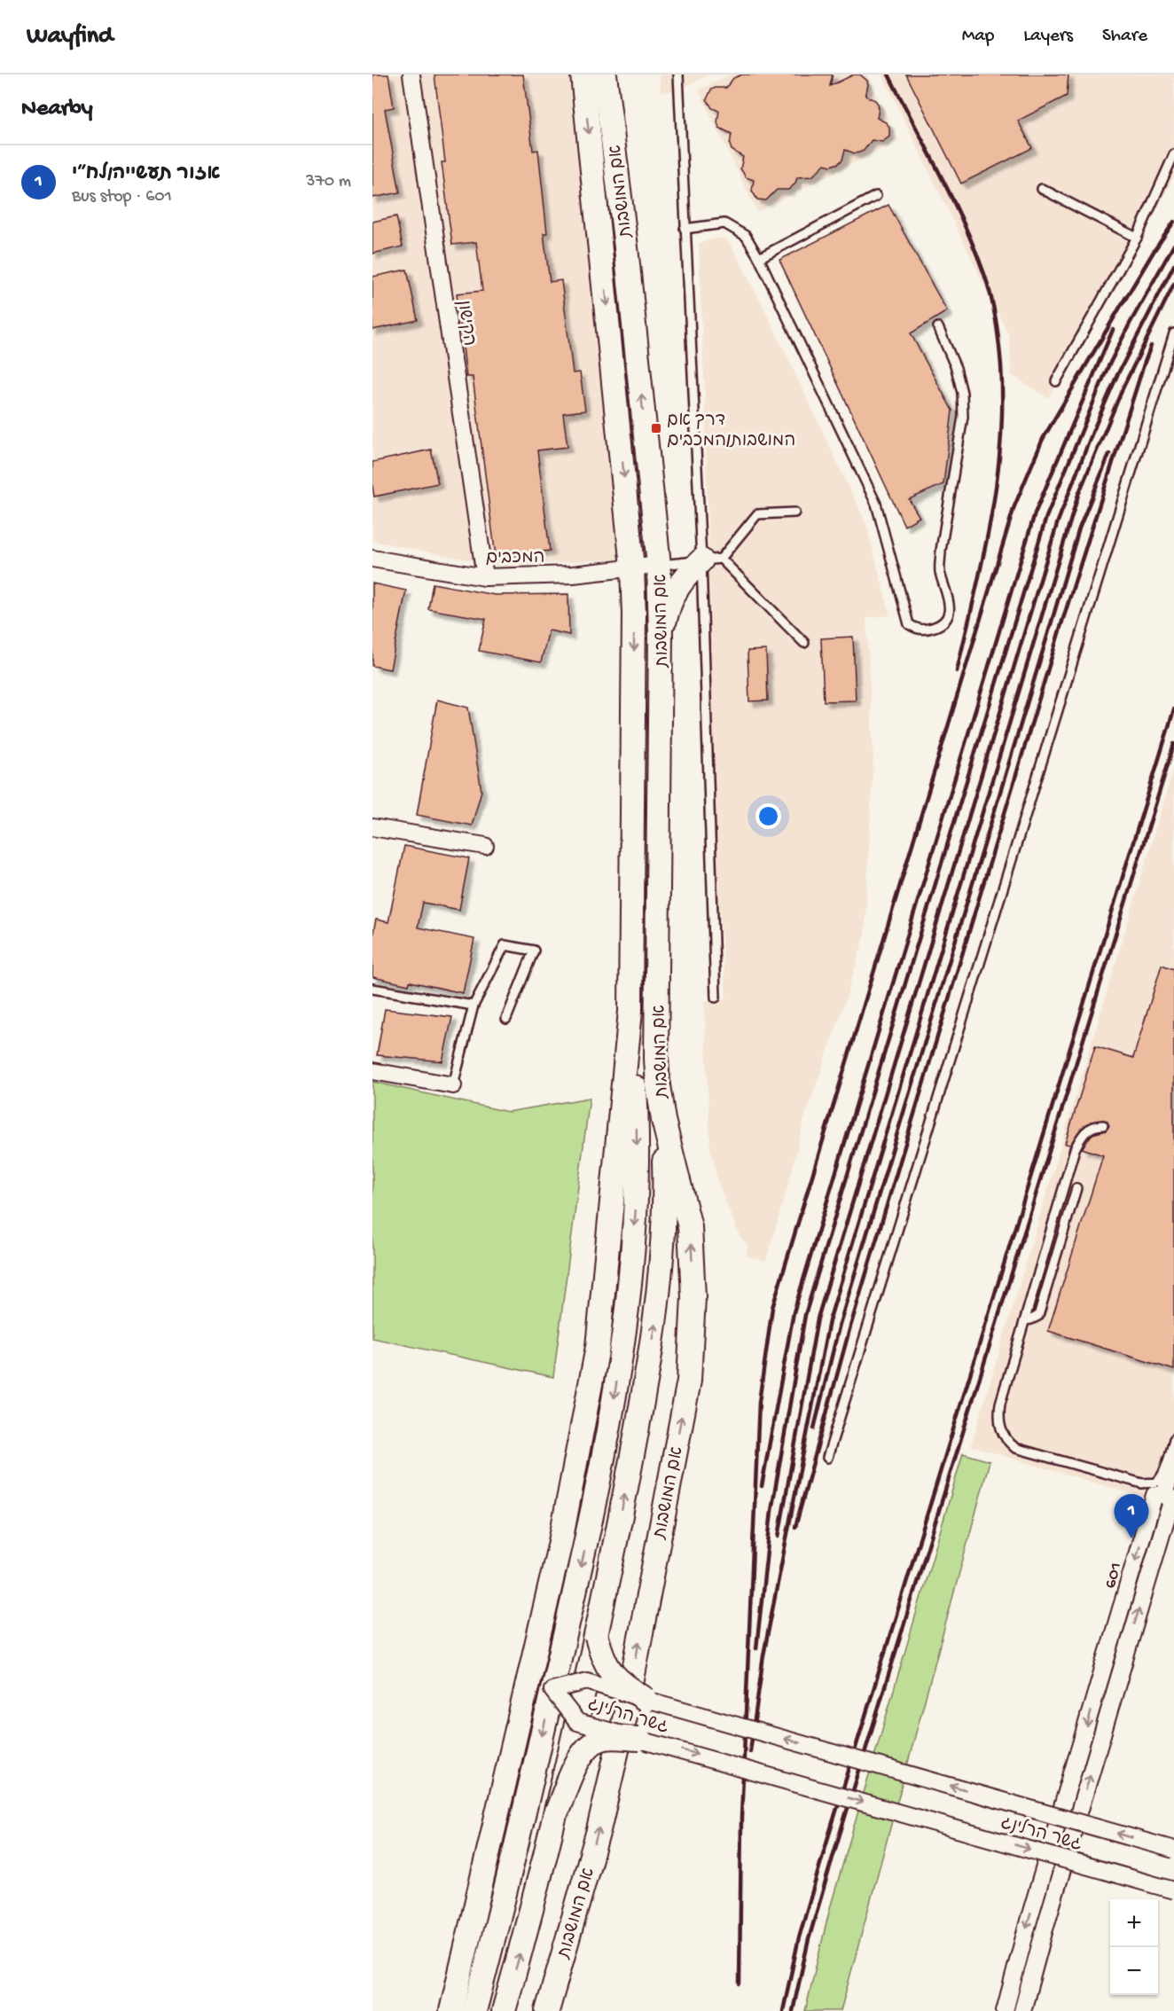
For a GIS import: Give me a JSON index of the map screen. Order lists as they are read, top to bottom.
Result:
{
  "streets": {
    "main road": ["אם המושבות"],
    "street": [
      "הקישון",
      "המכבים",
      "601",
      "גשר הרלינג"
    ]
  },
  "crossings": [
    ["אם המושבות", "המכבים"],
    ["הקישון", "המכבים"]
  ],
  "places": {
    "transit": ["דרך אם המושבות/המכבים"]
  },
  "page": {
    "header": "Wayfind",
    "nav": ["Map", "Layers", "Share"],
    "heading": "Nearby",
    "list": [
      {
        "mark": "1",
        "name": "אזור תעשייה/לח״י",
        "note": "Bus stop · 601",
        "value": "370 m"
      }
    ],
    "pins": "1",
    "map_buttons": ["+", "−"]
  }
}
